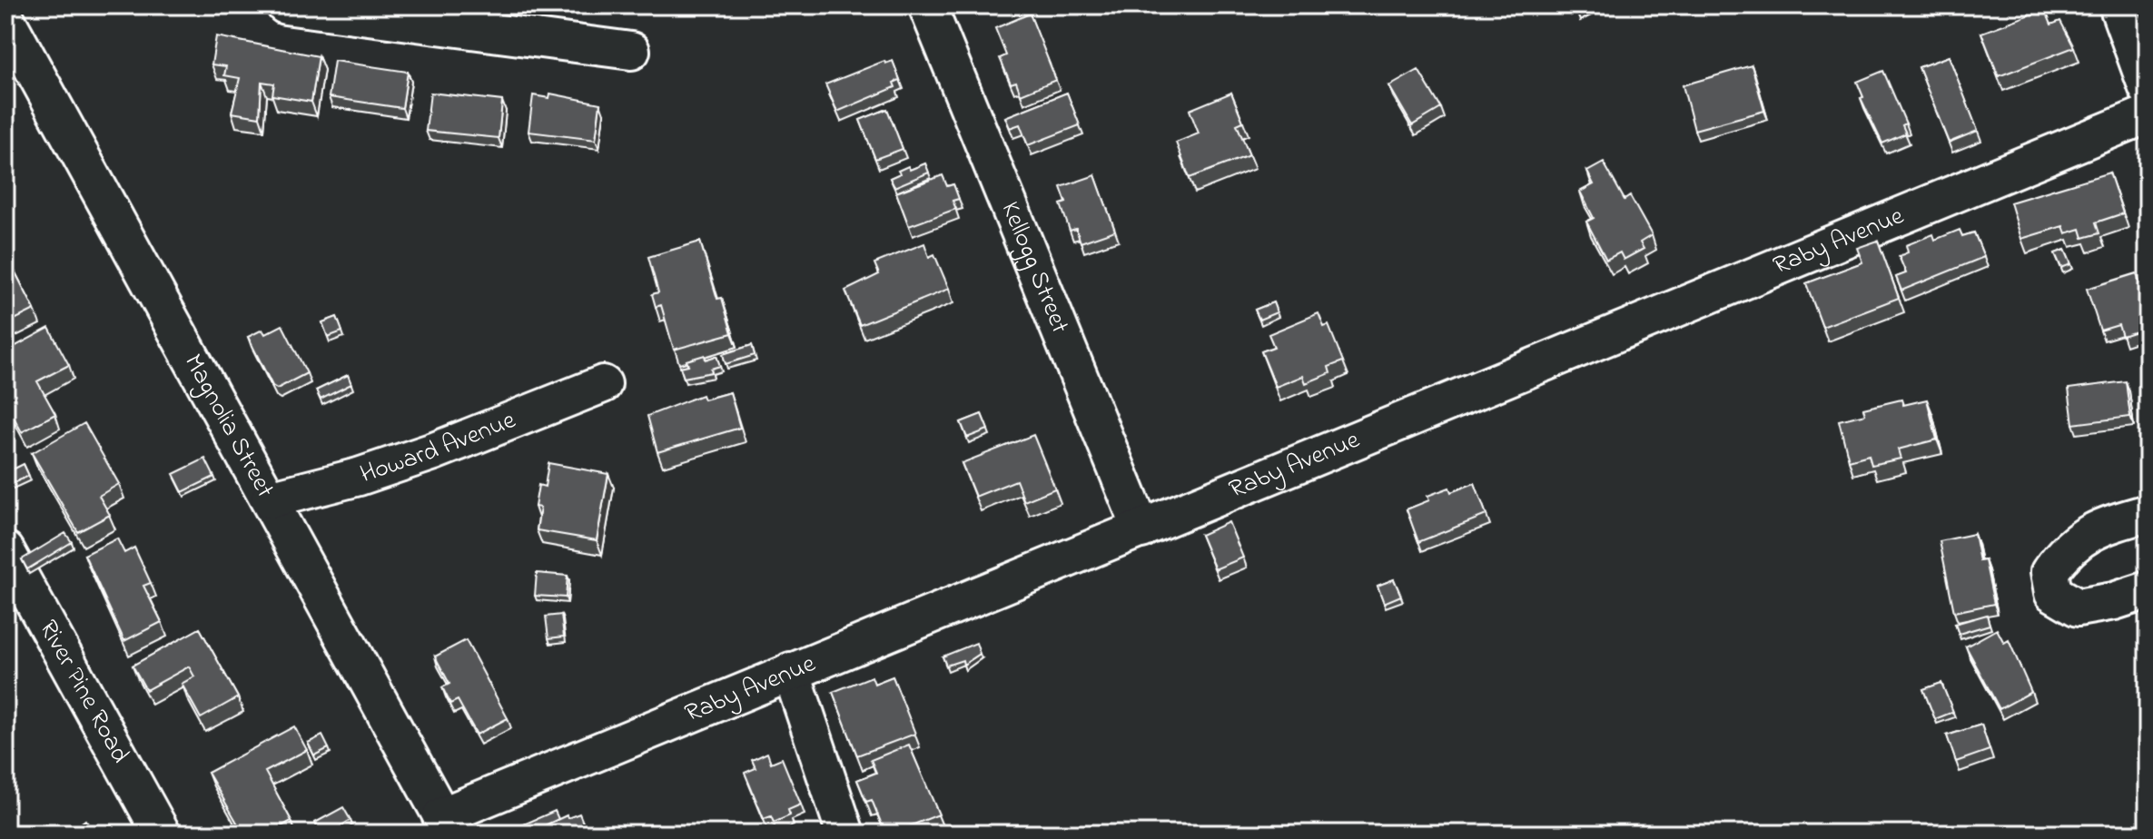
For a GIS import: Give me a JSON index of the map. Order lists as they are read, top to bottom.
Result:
{
  "streets": {
    "street": [
      "Raby Avenue",
      "Kellogg Street",
      "Magnolia Street",
      "Howard Avenue",
      "River Pine Road"
    ]
  },
  "crossings": [
    ["Raby Avenue", "Kellogg Street"],
    ["Raby Avenue", "Magnolia Street"],
    ["Magnolia Street", "Howard Avenue"]
  ]
}
